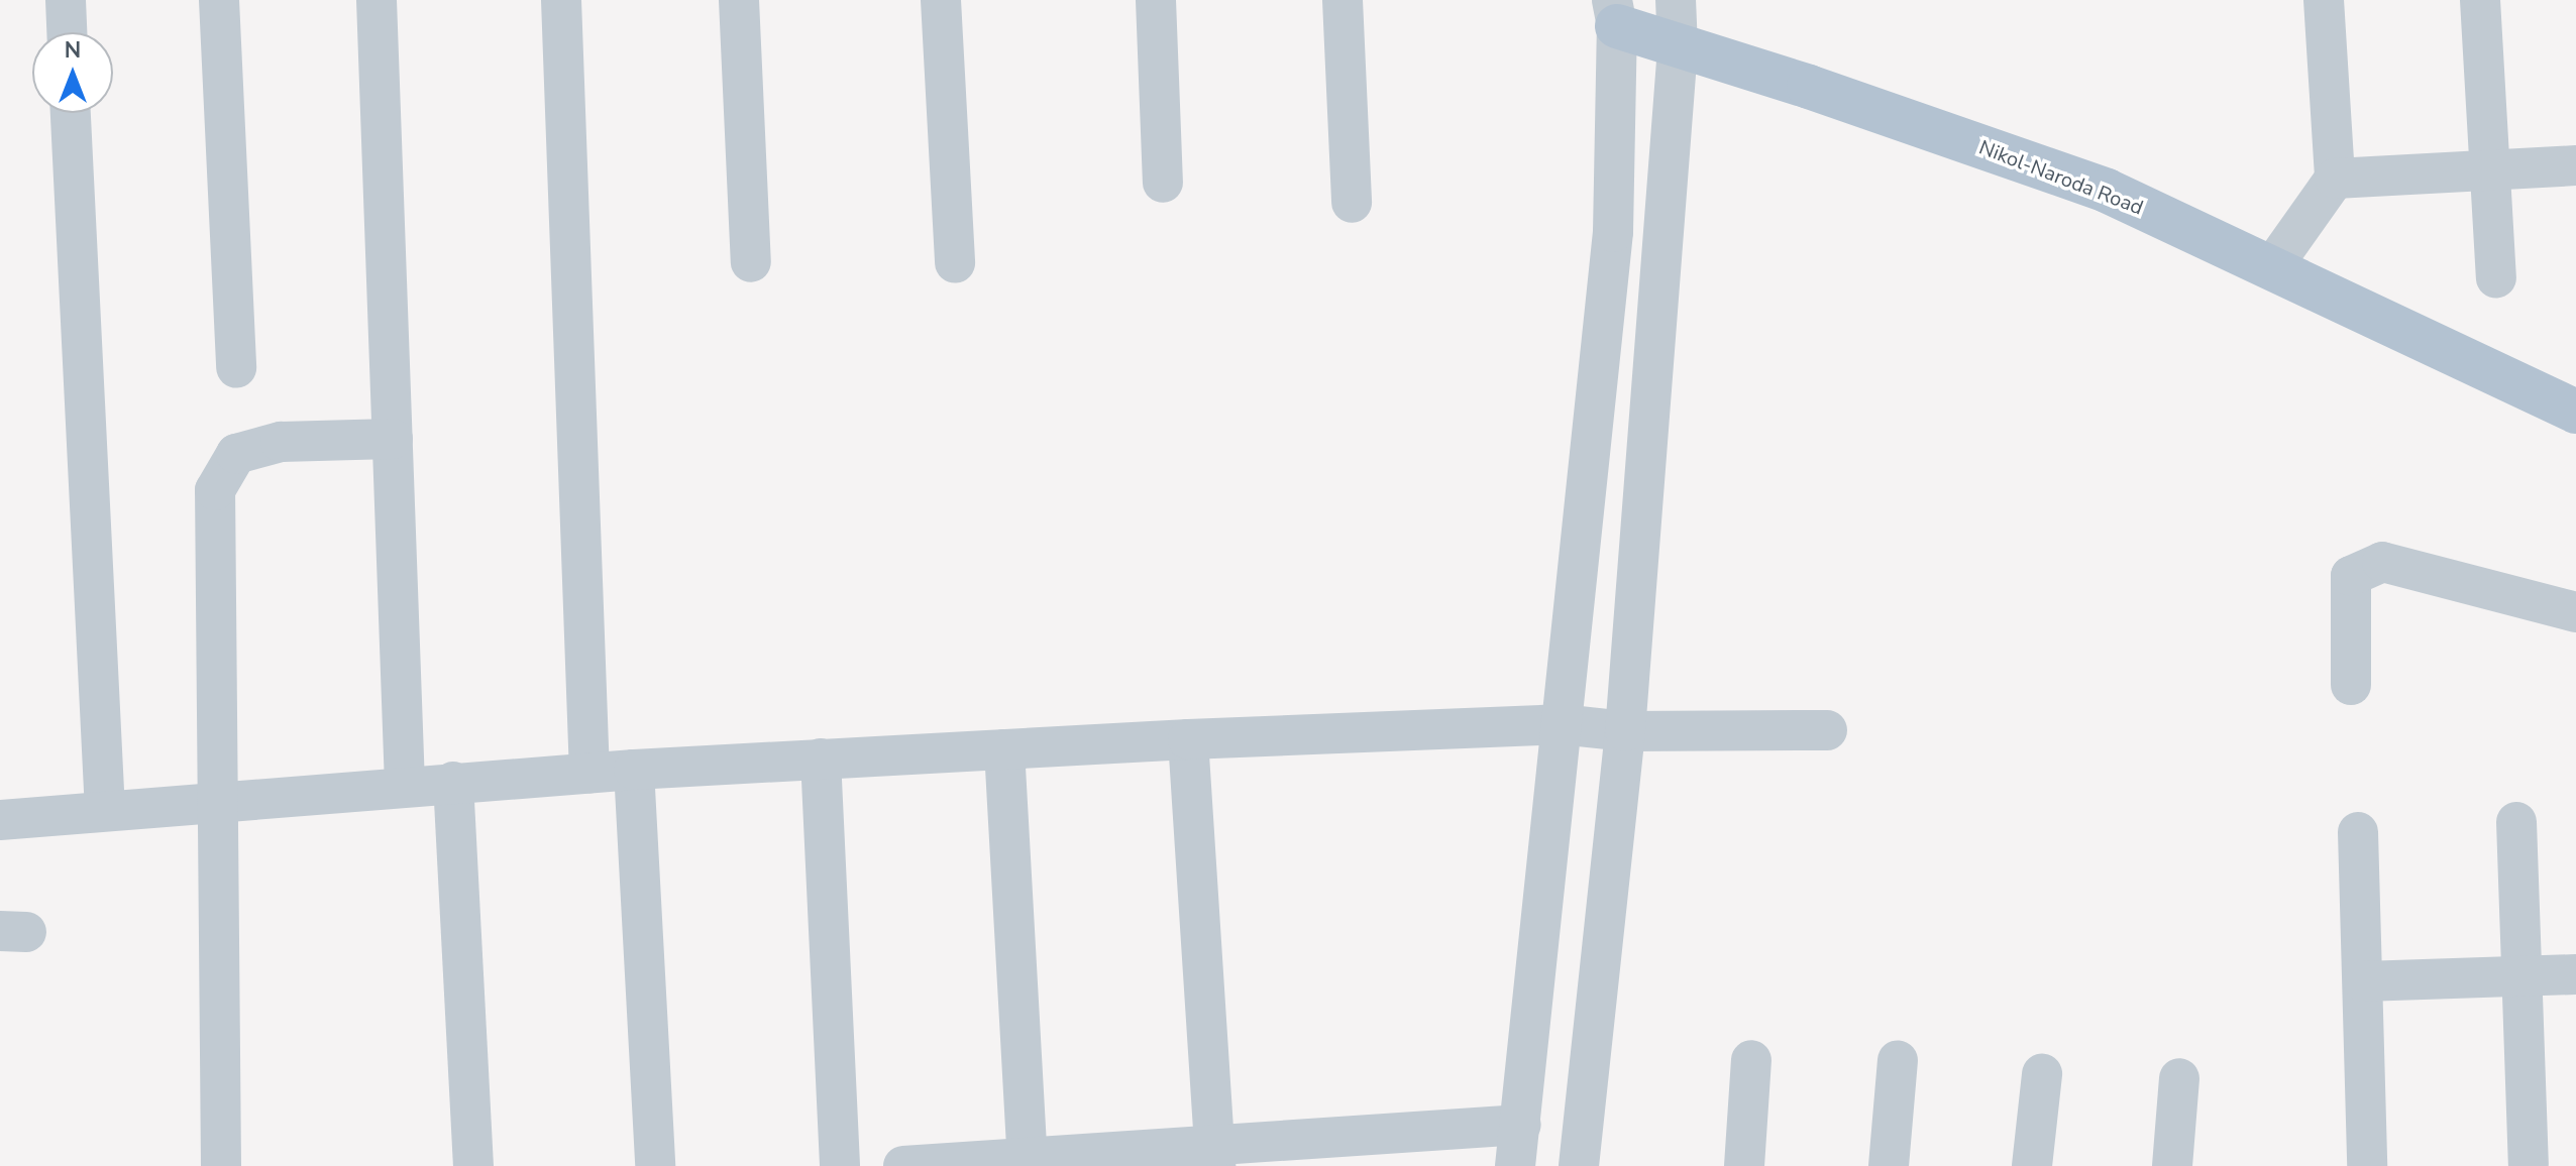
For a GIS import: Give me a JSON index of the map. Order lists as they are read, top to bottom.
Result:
{
  "streets": {
    "main road": ["Nikol-Naroda Road"]
  },
  "north": "top"
}
